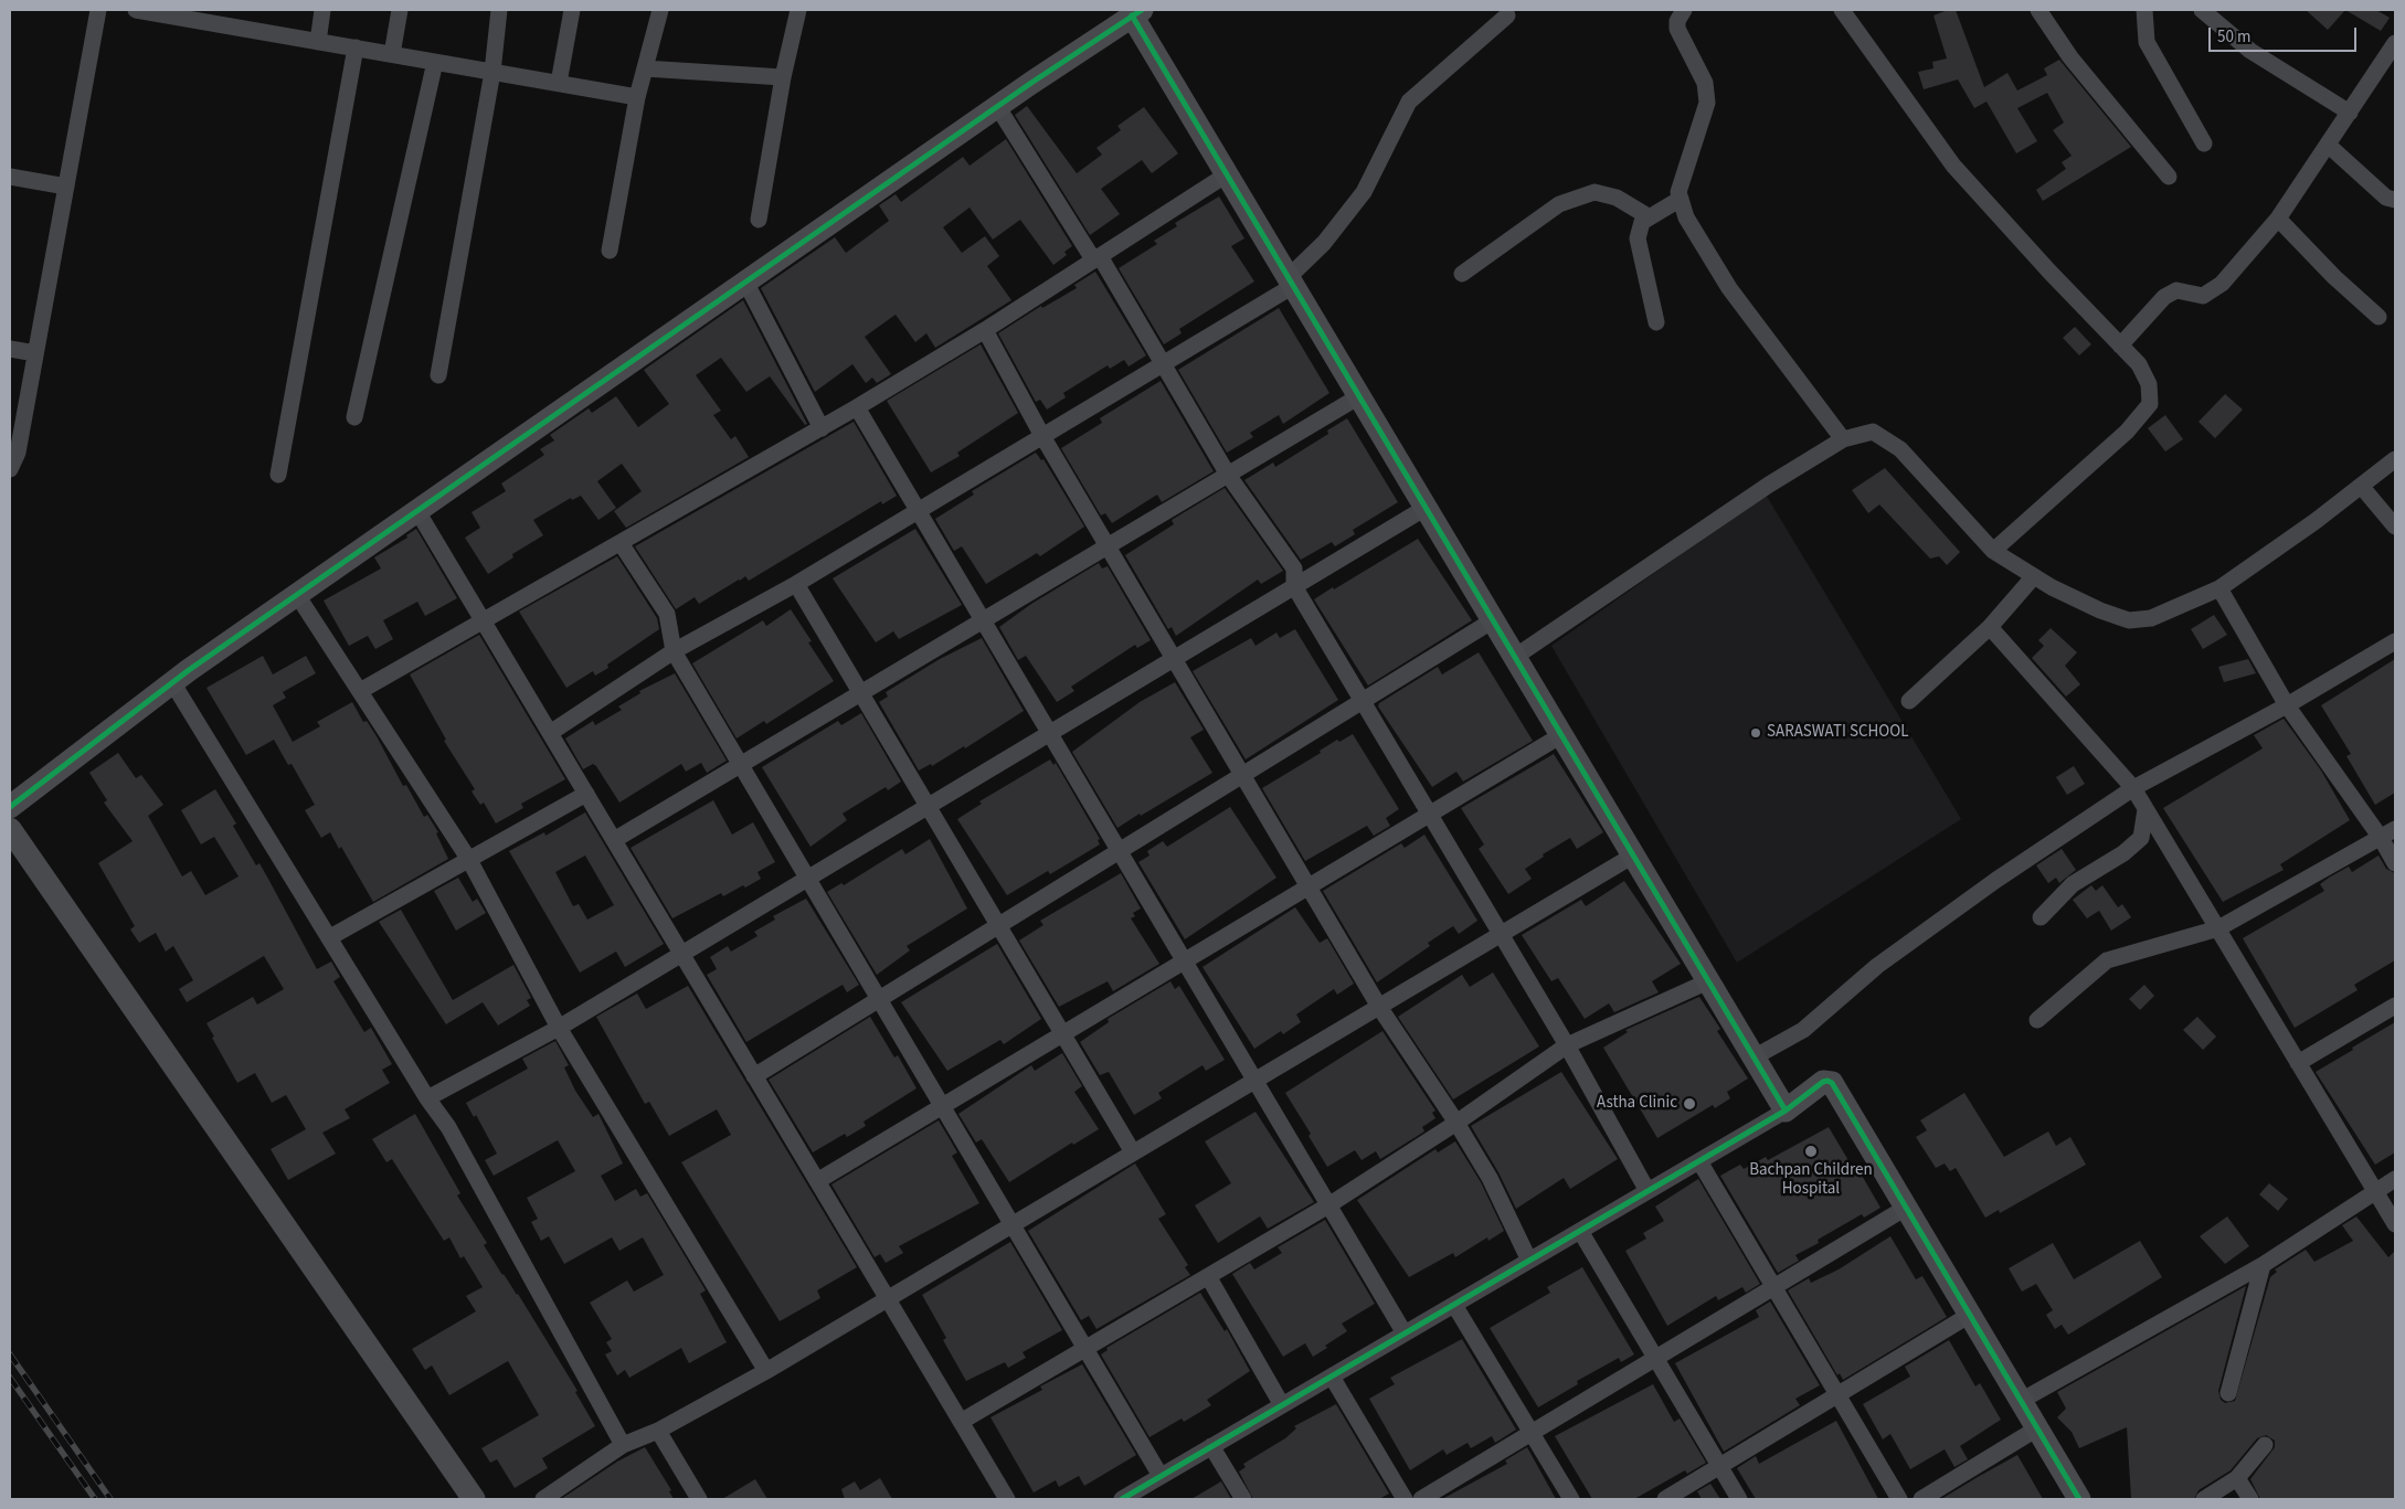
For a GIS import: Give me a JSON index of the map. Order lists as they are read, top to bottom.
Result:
{
  "places": ["SARASWATI SCHOOL", "Astha Clinic", "Bachpan Children Hospital"],
  "scale_bar": "50 m"
}
